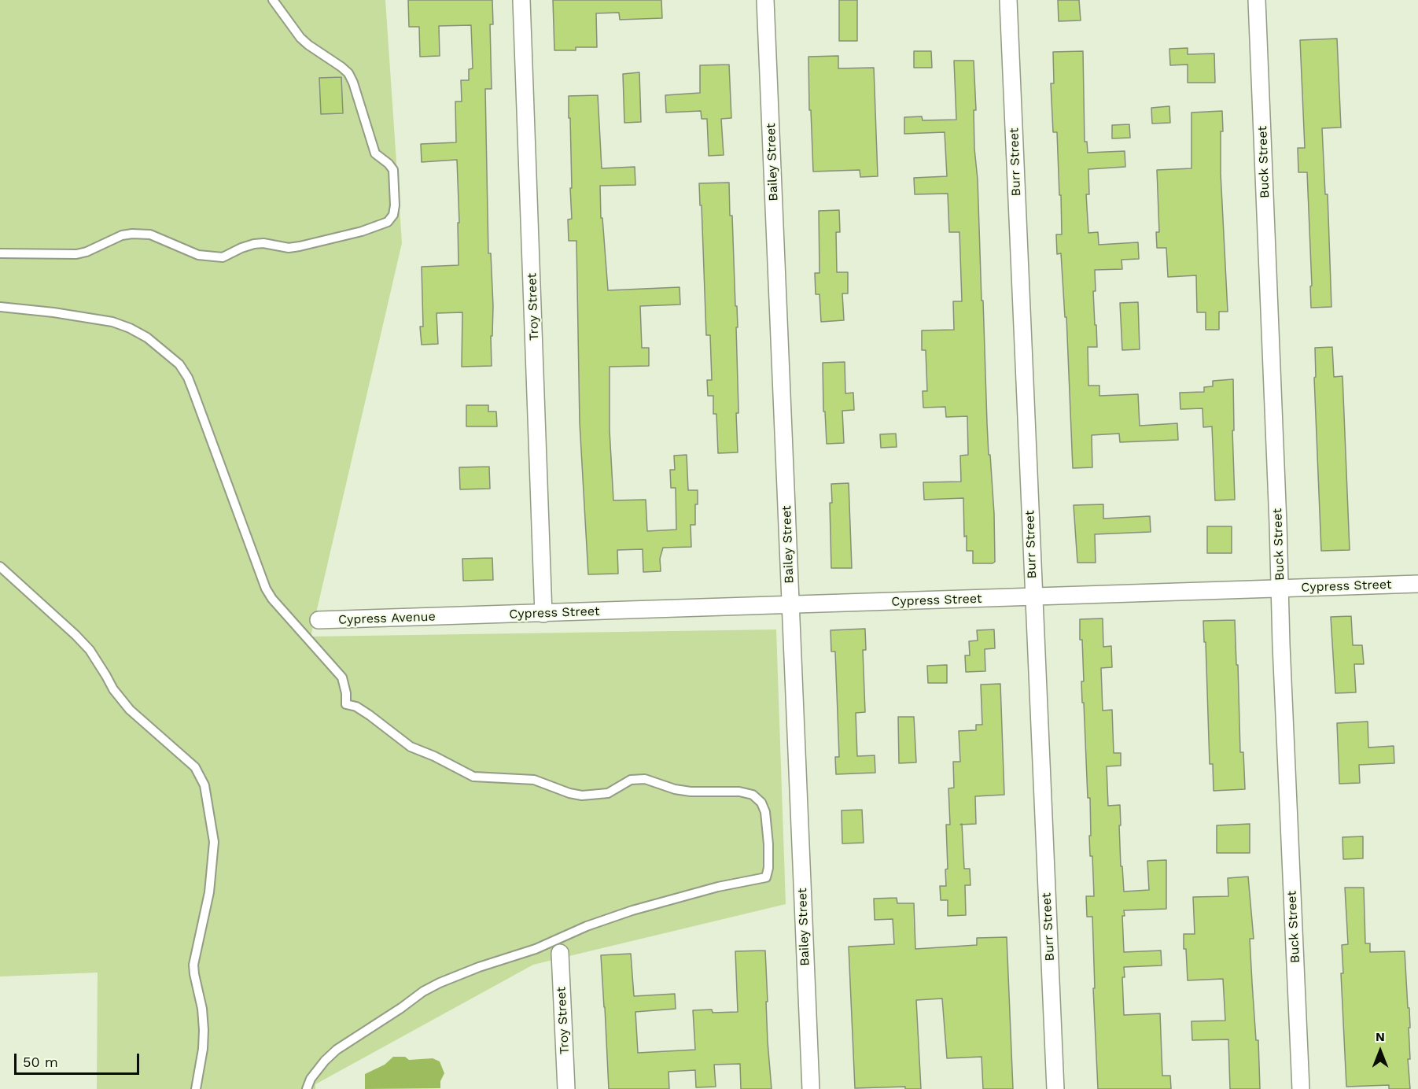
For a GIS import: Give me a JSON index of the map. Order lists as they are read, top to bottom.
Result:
{
  "streets": {
    "street": [
      "Bailey Street",
      "Burr Street",
      "Buck Street",
      "Troy Street",
      "Cypress Street",
      "Cypress Avenue"
    ]
  },
  "crossings": [
    ["Bailey Street", "Cypress Street"],
    ["Burr Street", "Cypress Street"],
    ["Buck Street", "Cypress Street"],
    ["Troy Street", "Cypress Street"],
    ["Cypress Street", "Cypress Avenue"]
  ],
  "scale_bar": "50 m",
  "north": "top"
}
